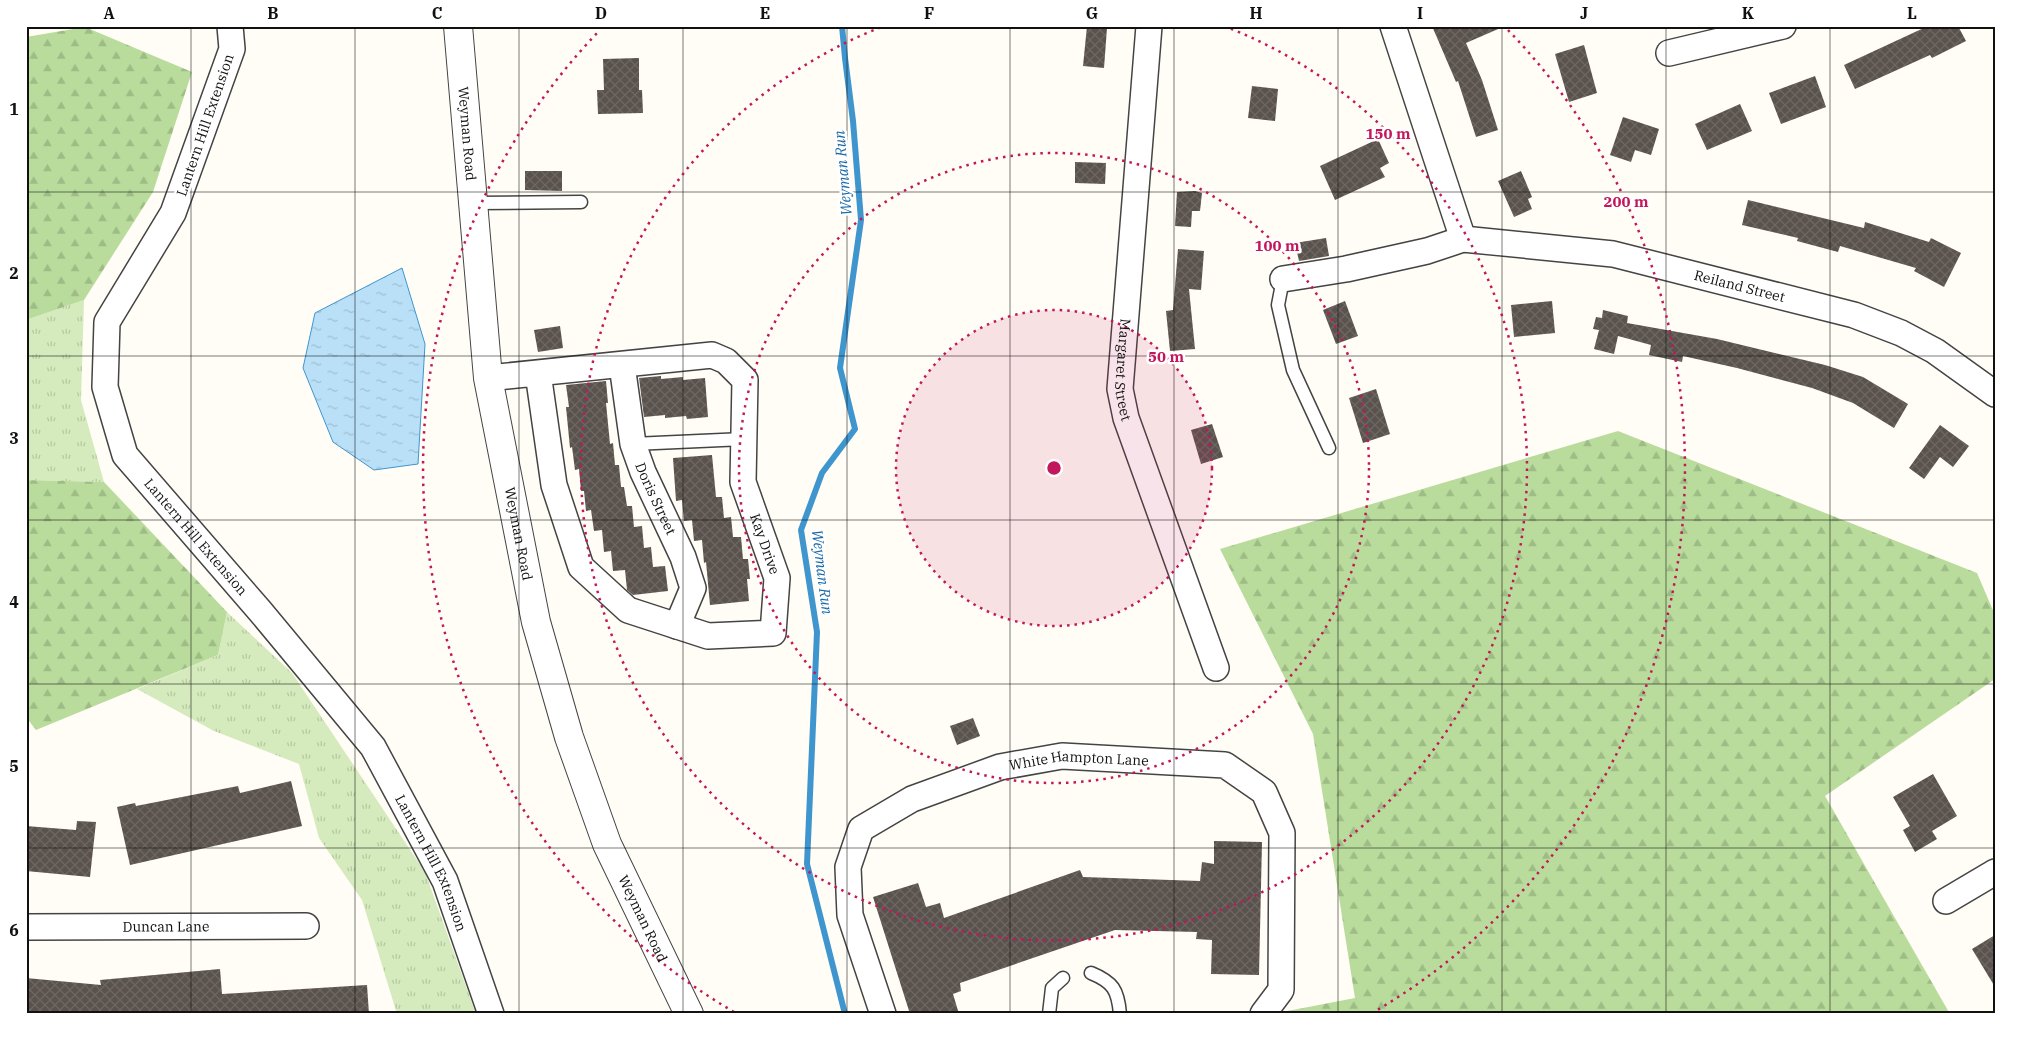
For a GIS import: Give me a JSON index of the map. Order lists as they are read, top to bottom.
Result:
{
  "streets": {
    "street": [
      "Lantern Hill Extension",
      "Weyman Road",
      "Reiland Street",
      "Margaret Street",
      "Doris Street",
      "Kay Drive",
      "White Hampton Lane",
      "Duncan Lane"
    ]
  },
  "crossings": [
    ["Weyman Road", "Kay Drive"],
    ["Doris Street", "Kay Drive"]
  ],
  "water": ["Weyman Run"],
  "grid": {
    "columns": [
      "A",
      "B",
      "C",
      "D",
      "E",
      "F",
      "G",
      "H",
      "I",
      "J",
      "K",
      "L"
    ],
    "rows": [
      "1",
      "2",
      "3",
      "4",
      "5",
      "6"
    ]
  },
  "rings": [
    "150 m",
    "200 m",
    "100 m",
    "50 m"
  ]
}
